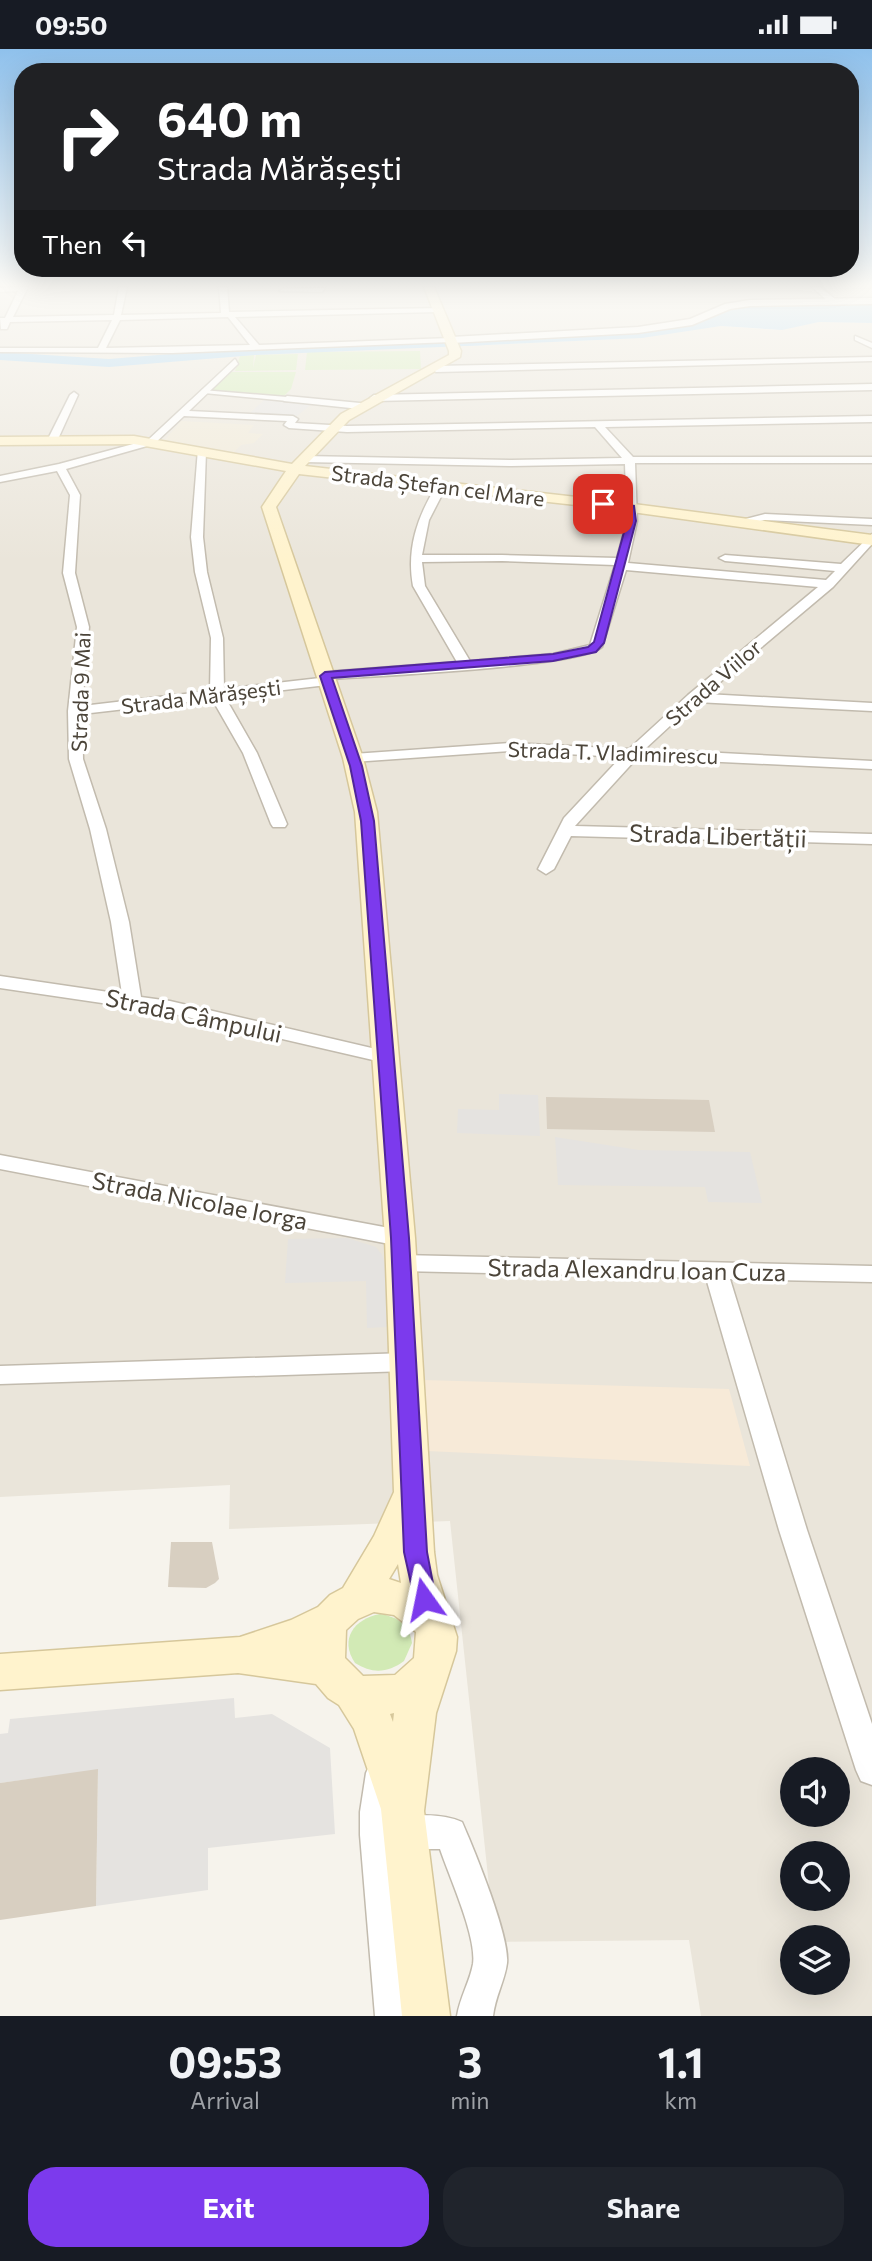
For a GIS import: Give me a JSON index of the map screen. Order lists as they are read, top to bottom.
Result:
{
  "streets": {
    "main road": ["Strada Ștefan cel Mare"],
    "street": [
      "Strada Viilor",
      "Strada 9 Mai",
      "Strada Mărășești",
      "Strada T. Vladimirescu",
      "Strada Libertății",
      "Strada Câmpului",
      "Strada Nicolae Iorga",
      "Strada Alexandru Ioan Cuza"
    ]
  },
  "crossings": [
    ["Strada Ștefan cel Mare", "Strada Viilor"],
    ["Strada Ștefan cel Mare", "Strada Mărășești"],
    ["Strada Viilor", "Strada T. Vladimirescu"],
    ["Strada Viilor", "Strada Libertății"],
    ["Strada 9 Mai", "Strada Mărășești"],
    ["Strada 9 Mai", "Strada Câmpului"]
  ],
  "page": {
    "status": "09:50",
    "turn": ["640 m", "Strada Mărășești"],
    "then": "Then",
    "eta": [
      "09:53",
      "Arrival",
      "3",
      "min",
      "1.1",
      "km"
    ],
    "buttons": ["Exit", "Share"]
  }
}
